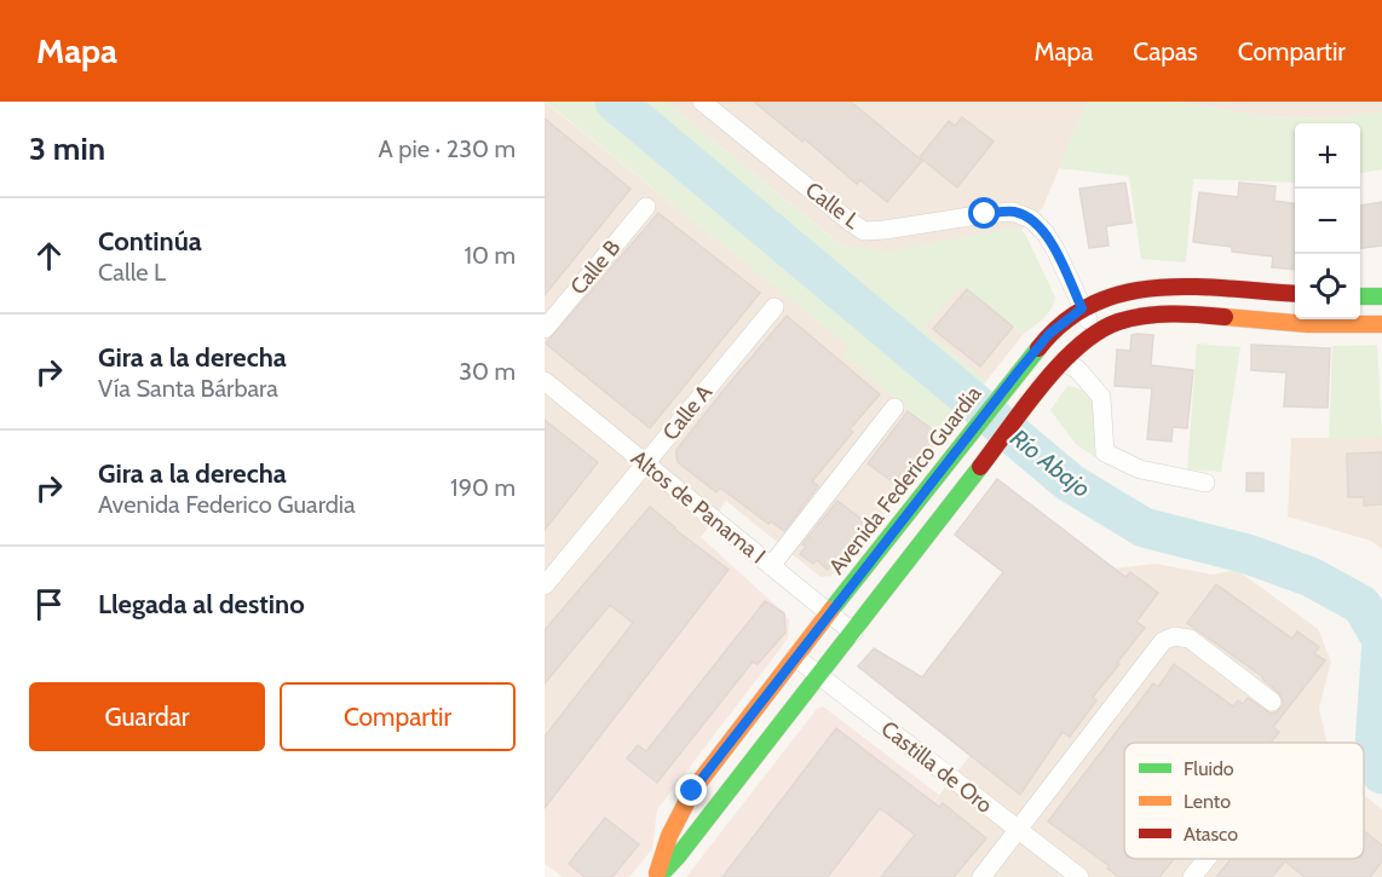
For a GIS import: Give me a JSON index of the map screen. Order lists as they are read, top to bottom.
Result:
{
  "streets": {
    "street": [
      "Calle L",
      "Calle B",
      "Calle A",
      "Avenida Federico Guardia",
      "Altos de Panama I",
      "Castilla de Oro"
    ]
  },
  "crossings": [
    ["Calle L", "Avenida Federico Guardia"],
    ["Calle A", "Altos de Panama I"],
    ["Avenida Federico Guardia", "Altos de Panama I"],
    ["Avenida Federico Guardia", "Castilla de Oro"]
  ],
  "water": ["Río Abajo"],
  "legend": ["Fluido", "Lento", "Atasco"],
  "page": {
    "header": "Mapa",
    "nav": ["Mapa", "Capas", "Compartir"],
    "heading": ["3 min", "A pie · 230 m"],
    "map_buttons": ["+", "−"],
    "list": [
      ["Continúa", "Calle L", "10 m"],
      ["Gira a la derecha", "Vía Santa Bárbara", "30 m"],
      ["Gira a la derecha", "Avenida Federico Guardia", "190 m"],
      "Llegada al destino"
    ],
    "buttons": ["Guardar", "Compartir"]
  }
}
